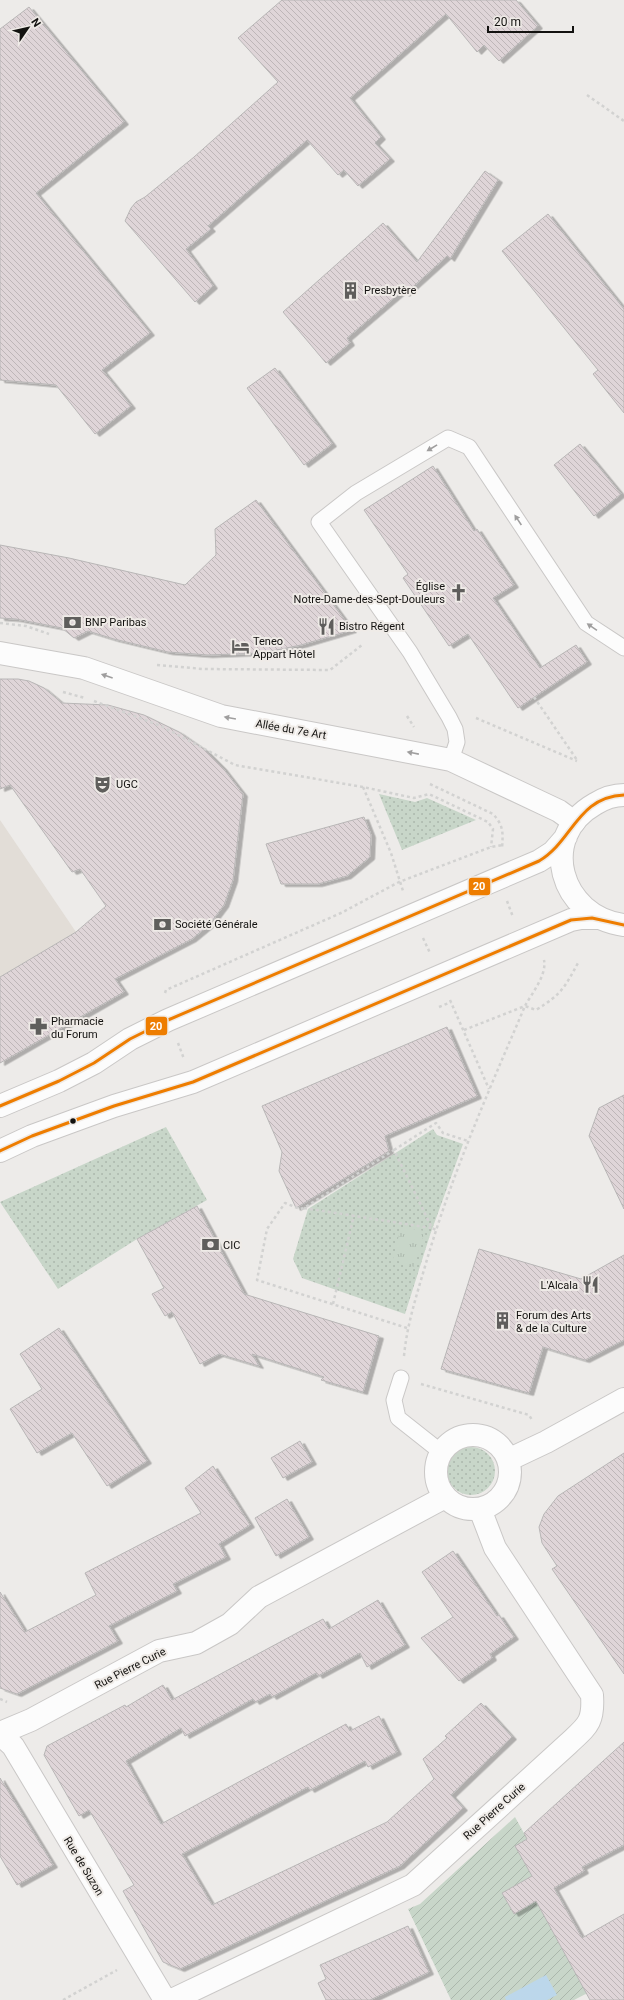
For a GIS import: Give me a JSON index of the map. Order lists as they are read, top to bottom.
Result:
{
  "streets": {
    "street": ["Allée du 7e Art", "Rue Pierre Curie", "Rue de Suzon"]
  },
  "crossings": [
    ["Rue Pierre Curie", "Rue de Suzon"]
  ],
  "one_way": ["Allée du 7e Art"],
  "places": {
    "building": ["Presbytère", "Forum des Arts & de la Culture"],
    "church": ["Église Notre-Dame-des-Sept-Douleurs"],
    "bank": ["BNP Paribas", "Société Générale", "CIC"],
    "restaurant": ["Bistro Régent", "L'Alcala"],
    "hotel": ["Teneo Appart Hôtel"],
    "theatre": ["UGC"],
    "pharmacy": ["Pharmacie du Forum"]
  },
  "lines": ["transit line 20"],
  "scale_bar": "20 m",
  "north": "top right"
}
